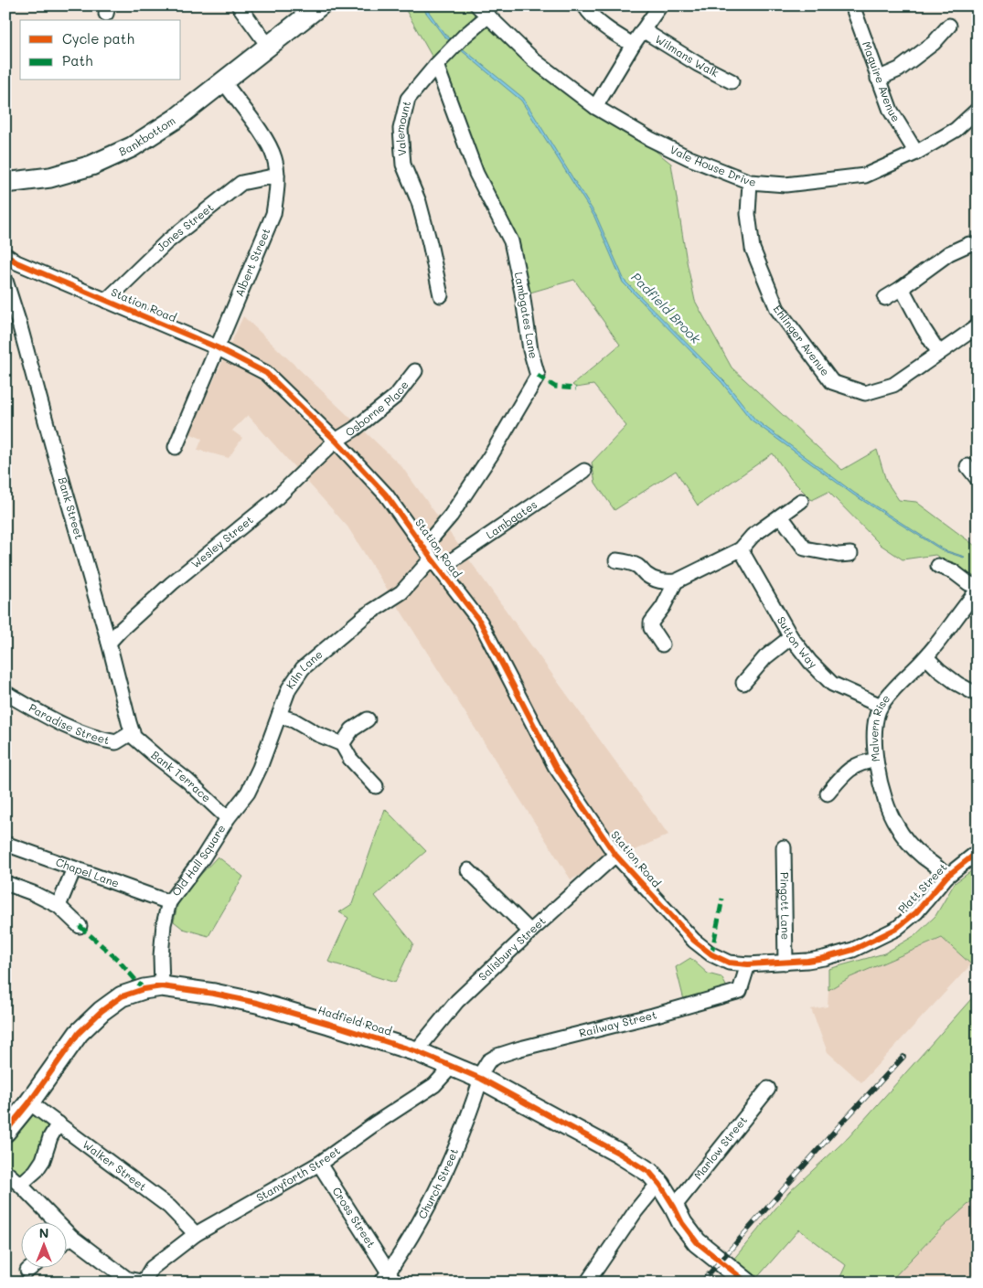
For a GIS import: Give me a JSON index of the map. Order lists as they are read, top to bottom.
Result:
{
  "streets": {
    "street": [
      "Wilmans Walk",
      "Maguire Avenue",
      "Valemount",
      "Bankbottom",
      "Vale House Drive",
      "Jones Street",
      "Albert Street",
      "Station Road",
      "Lambgates Lane",
      "Ehlinger Avenue",
      "Osborne Place",
      "Bank Street",
      "Lambgates",
      "Wesley Street",
      "Sutton Way",
      "Kiln Lane",
      "Paradise Street",
      "Malvern Rise",
      "Bank Terrace",
      "Old Hall Square",
      "Chapel Lane",
      "Platt Street",
      "Pingott Lane",
      "Salisbury Street",
      "Hadfield Road",
      "Railway Street",
      "Marlow Street",
      "Walker Street",
      "Stanyforth Street",
      "Church Street",
      "Cross Street"
    ]
  },
  "crossings": [
    ["Maguire Avenue", "Vale House Drive"],
    ["Valemount", "Vale House Drive"],
    ["Valemount", "Lambgates Lane"],
    ["Bankbottom", "Albert Street"],
    ["Vale House Drive", "Ehlinger Avenue"],
    ["Jones Street", "Albert Street"],
    ["Jones Street", "Station Road"],
    ["Albert Street", "Station Road"],
    ["Station Road", "Lambgates Lane"],
    ["Station Road", "Osborne Place"],
    ["Station Road", "Lambgates"],
    ["Station Road", "Wesley Street"],
    ["Station Road", "Kiln Lane"],
    ["Station Road", "Platt Street"],
    ["Station Road", "Salisbury Street"],
    ["Station Road", "Railway Street"],
    ["Lambgates Lane", "Lambgates"],
    ["Lambgates Lane", "Kiln Lane"],
    ["Osborne Place", "Wesley Street"],
    ["Bank Street", "Wesley Street"],
    ["Bank Street", "Paradise Street"],
    ["Bank Street", "Bank Terrace"],
    ["Lambgates", "Kiln Lane"],
    ["Sutton Way", "Malvern Rise"],
    ["Kiln Lane", "Bank Terrace"],
    ["Kiln Lane", "Old Hall Square"],
    ["Paradise Street", "Bank Terrace"],
    ["Malvern Rise", "Platt Street"],
    ["Bank Terrace", "Old Hall Square"],
    ["Old Hall Square", "Chapel Lane"],
    ["Platt Street", "Pingott Lane"],
    ["Platt Street", "Railway Street"],
    ["Salisbury Street", "Hadfield Road"],
    ["Hadfield Road", "Railway Street"],
    ["Hadfield Road", "Marlow Street"],
    ["Hadfield Road", "Walker Street"],
    ["Hadfield Road", "Stanyforth Street"],
    ["Hadfield Road", "Church Street"],
    ["Railway Street", "Church Street"],
    ["Walker Street", "Stanyforth Street"],
    ["Stanyforth Street", "Cross Street"],
    ["Church Street", "Cross Street"]
  ],
  "water": ["Padfield Brook"],
  "legend": ["Cycle path", "Path"],
  "north": "top"
}
